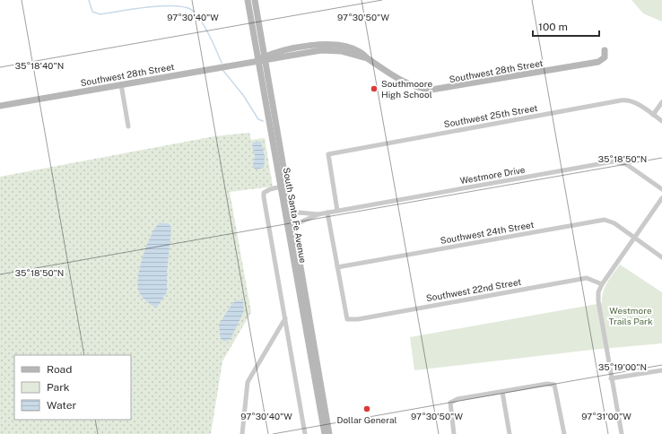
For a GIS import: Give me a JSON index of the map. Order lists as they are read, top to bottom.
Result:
{
  "streets": {
    "main road": ["Southwest 28th Street", "South Santa Fe Avenue"],
    "street": [
      "Southwest 25th Street",
      "Westmore Drive",
      "Southwest 24th Street",
      "Southwest 22nd Street"
    ]
  },
  "crossings": [
    ["Southwest 28th Street", "South Santa Fe Avenue"],
    ["Southwest 25th Street", "Westmore Drive"],
    ["Westmore Drive", "South Santa Fe Avenue"],
    ["Southwest 24th Street", "Southwest 22nd Street"]
  ],
  "parks": ["Westmore Trails Park"],
  "places": ["Southmoore High School", "Dollar General"],
  "legend": ["Road", "Park", "Water"],
  "scale_bar": "100 m",
  "coordinates": [
    "97°30'40\"W",
    "97°30'50\"W",
    "35°18'40\"N",
    "35°18'50\"N",
    "35°19'00\"N",
    "97°31'00\"W"
  ]
}
